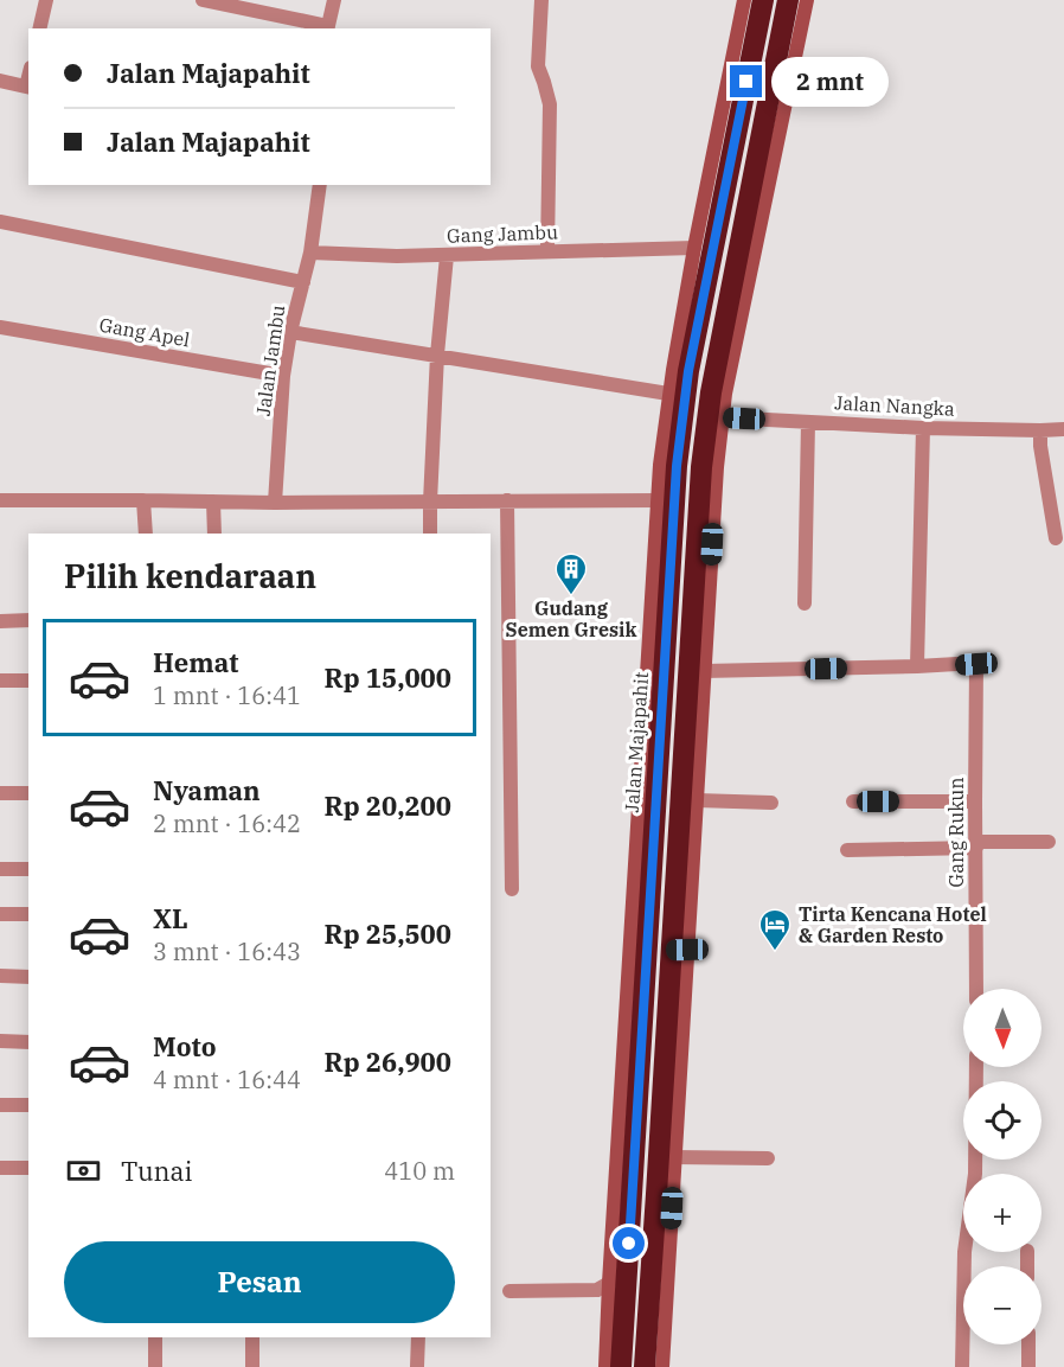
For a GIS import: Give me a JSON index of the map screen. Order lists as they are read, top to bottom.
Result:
{
  "streets": {
    "highway": ["Jalan Majapahit"],
    "street": [
      "Gang Jambu",
      "Gang Apel",
      "Jalan Jambu",
      "Jalan Nangka",
      "Gang Rukun"
    ]
  },
  "crossings": [
    ["Gang Jambu", "Jalan Jambu"],
    ["Gang Apel", "Jalan Jambu"]
  ],
  "places": {
    "building": ["Gudang Semen Gresik"],
    "hotel": ["Tirta Kencana Hotel & Garden Resto"]
  },
  "north": "bottom",
  "page": {
    "banner": ["Jalan Majapahit", "Jalan Majapahit"],
    "bubble": "2 mnt",
    "heading": "Pilih kendaraan",
    "list": [
      {
        "name": "Hemat",
        "note": "1 mnt · 16:41",
        "value": "Rp 15,000"
      },
      {
        "name": "Nyaman",
        "note": "2 mnt · 16:42",
        "value": "Rp 20,200"
      },
      {
        "name": "XL",
        "note": "3 mnt · 16:43",
        "value": "Rp 25,500"
      },
      {
        "name": "Moto",
        "note": "4 mnt · 16:44",
        "value": "Rp 26,900"
      }
    ],
    "map_buttons": ["+", "−"],
    "pay": ["Tunai", "410 m"],
    "buttons": "Pesan"
  }
}
